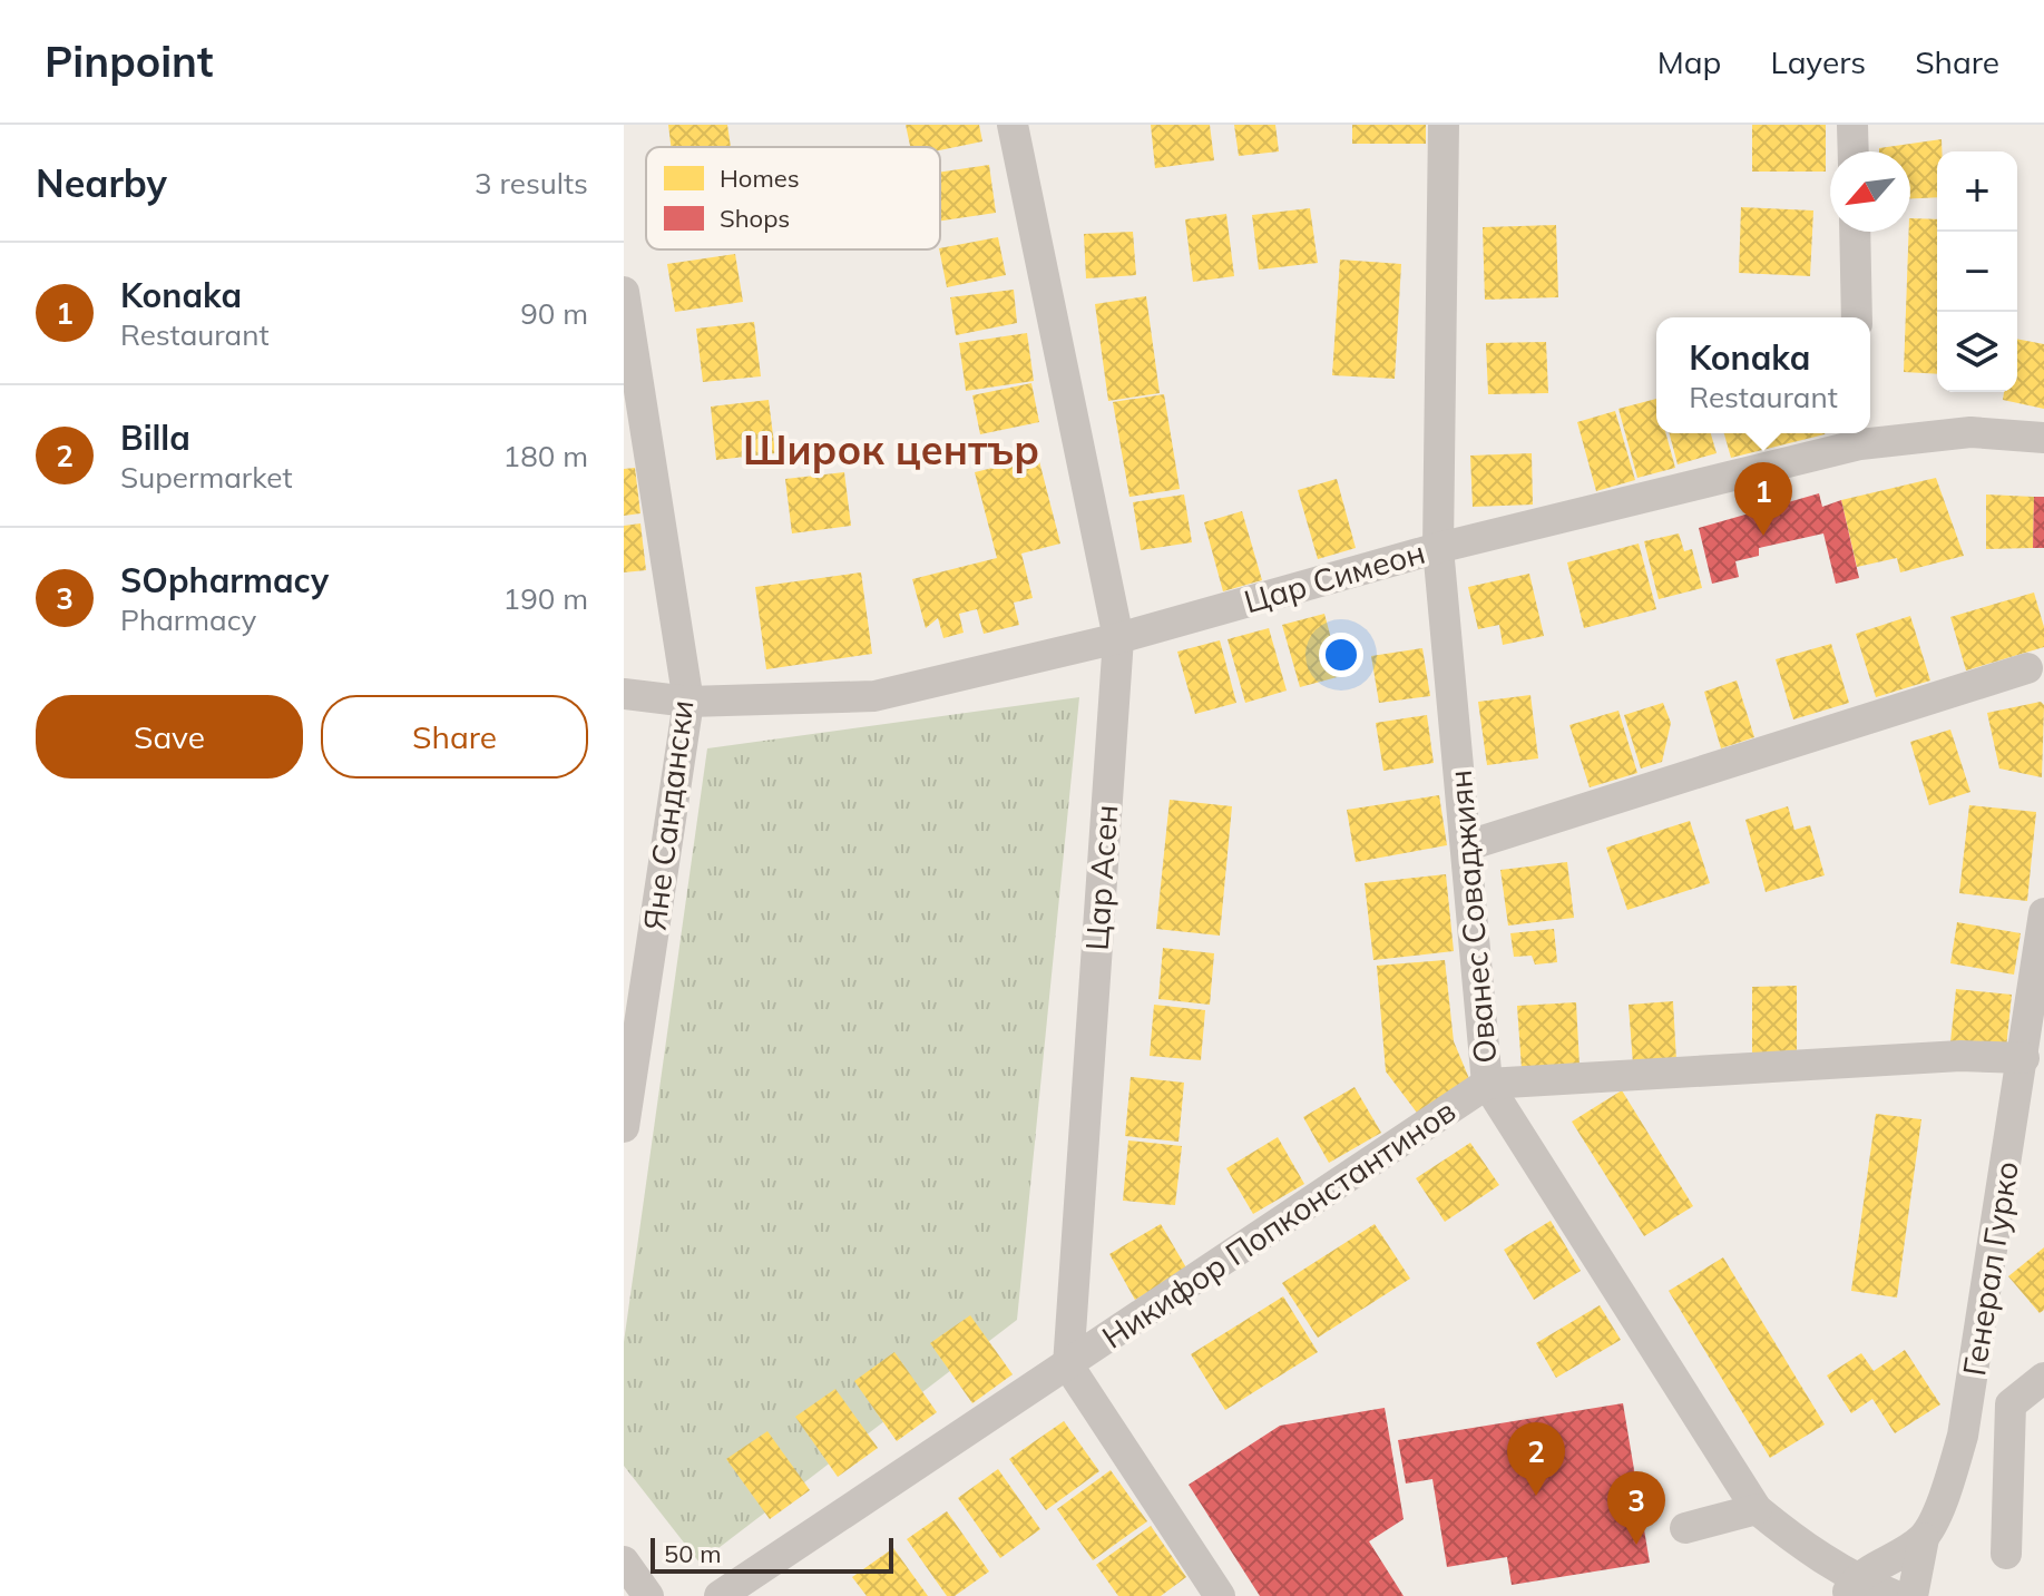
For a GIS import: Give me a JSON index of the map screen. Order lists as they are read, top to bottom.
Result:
{
  "streets": {
    "street": [
      "Цар Симеон",
      "Яне Сандански",
      "Цар Асен",
      "Ованес Соваджиян",
      "Никифор Попконстантинов",
      "Генерал Гурко"
    ]
  },
  "crossings": [
    ["Цар Симеон", "Яне Сандански"],
    ["Цар Симеон", "Цар Асен"],
    ["Цар Симеон", "Ованес Соваджиян"],
    ["Цар Асен", "Никифор Попконстантинов"],
    ["Ованес Соваджиян", "Никифор Попконстантинов"],
    ["Никифор Попконстантинов", "Генерал Гурко"]
  ],
  "districts": ["Широк център"],
  "legend": ["Homes", "Shops"],
  "scale_bar": "50 m",
  "north": "bottom left",
  "page": {
    "header": "Pinpoint",
    "nav": ["Map", "Layers", "Share"],
    "heading": ["Nearby", "3 results"],
    "map_buttons": ["+", "−"],
    "list": [
      {
        "mark": "1",
        "name": "Konaka",
        "note": "Restaurant",
        "value": "90 m"
      },
      {
        "mark": "2",
        "name": "Billa",
        "note": "Supermarket",
        "value": "180 m"
      },
      {
        "mark": "3",
        "name": "SOpharmacy",
        "note": "Pharmacy",
        "value": "190 m"
      }
    ],
    "popup": ["Konaka", "Restaurant"],
    "pins": ["1", "2", "3"],
    "buttons": ["Save", "Share"],
    "scale": "50 m"
  }
}
